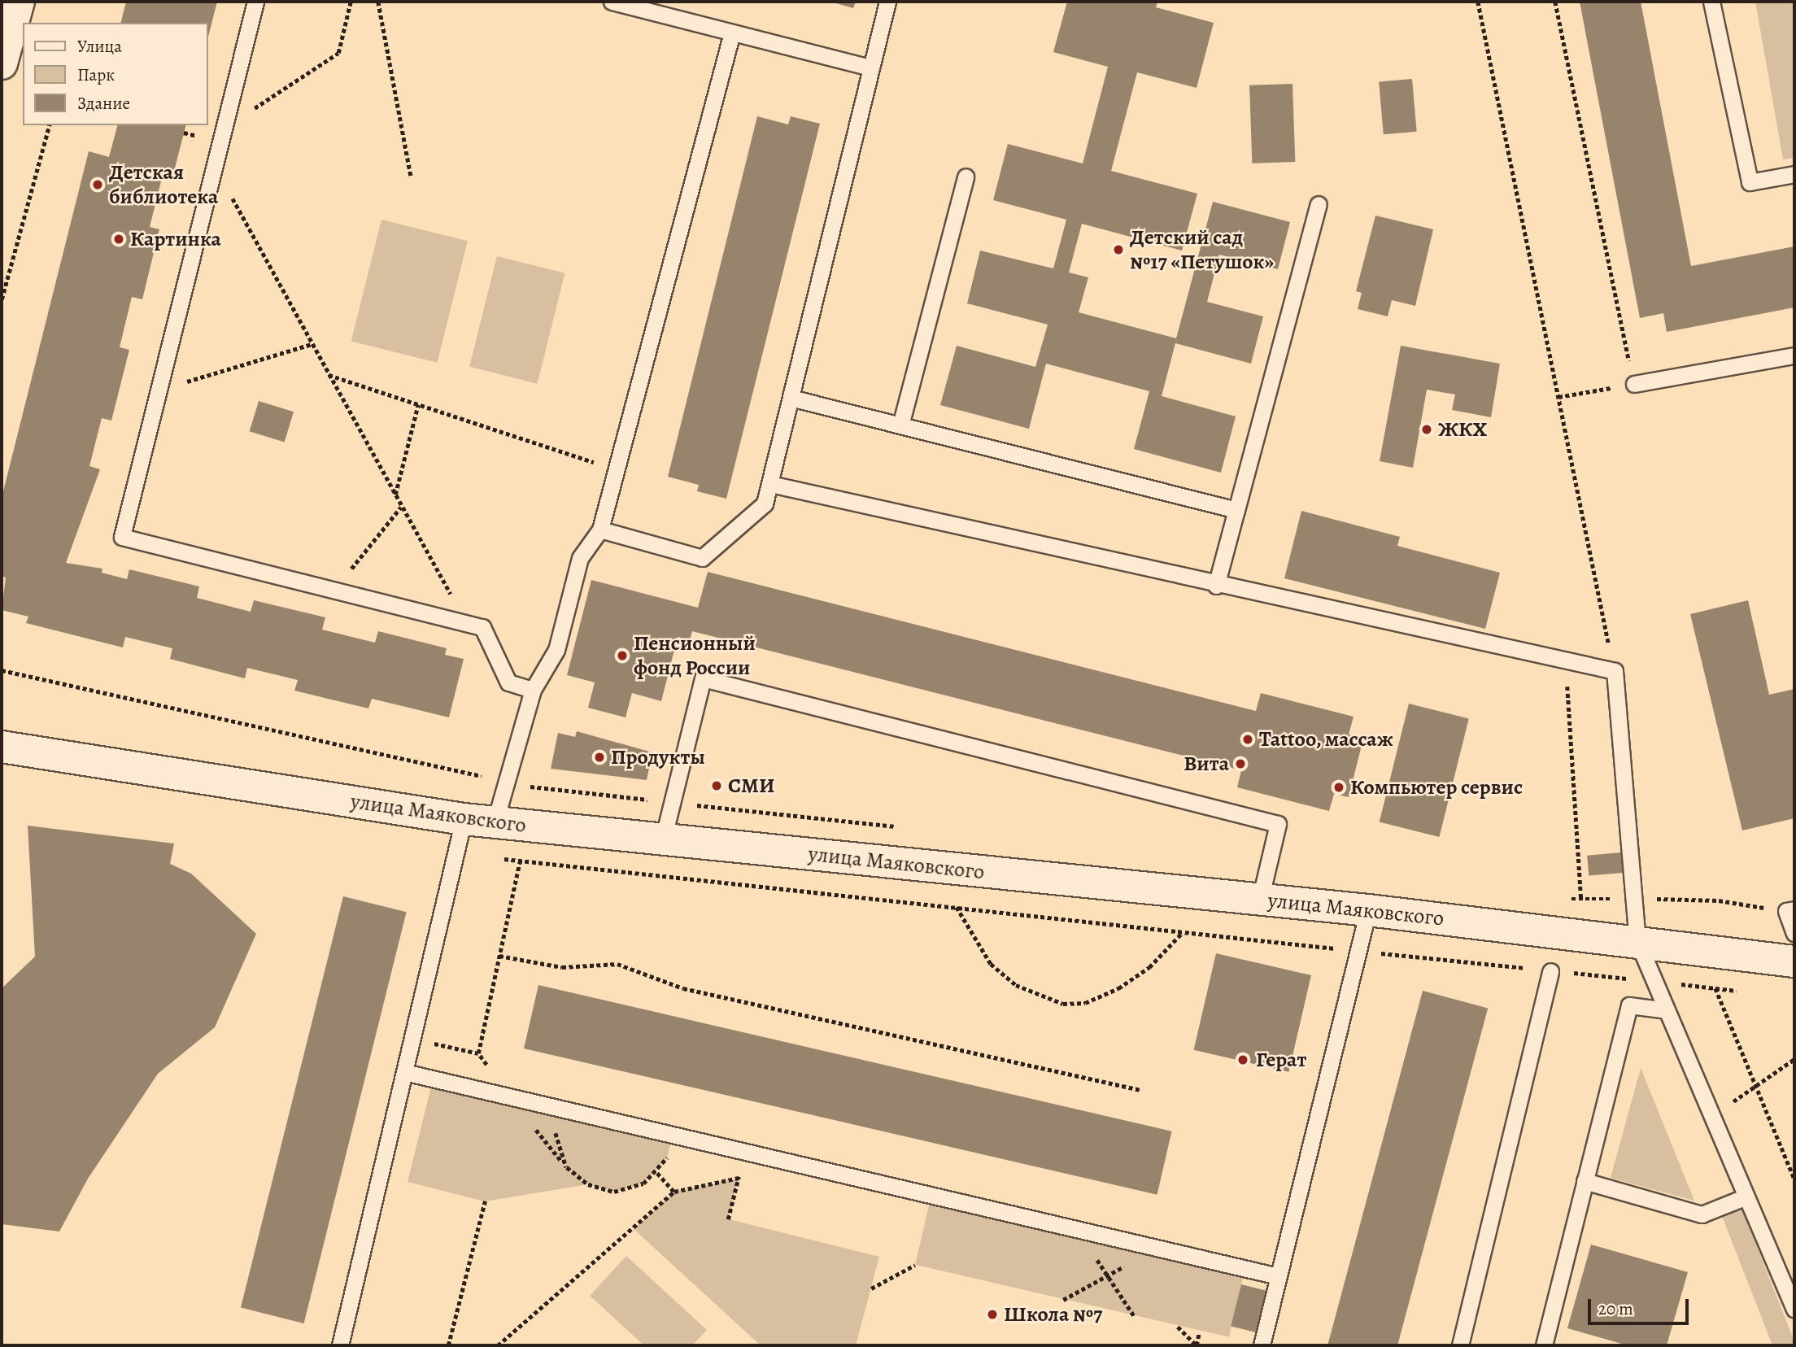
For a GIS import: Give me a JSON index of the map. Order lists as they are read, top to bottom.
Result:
{
  "streets": {
    "street": ["улица Маяковского"]
  },
  "places": [
    "Детская библиотека",
    "Картинка",
    "Детский сад №17 «Петушок»",
    "ЖКХ",
    "Пенсионный фонд России",
    "Tattoo, массаж",
    "Продукты",
    "Вита",
    "СМИ",
    "Компьютер сервис",
    "Герат",
    "Школа №7"
  ],
  "legend": ["Улица", "Парк", "Здание"],
  "scale_bar": "20 m"
}
